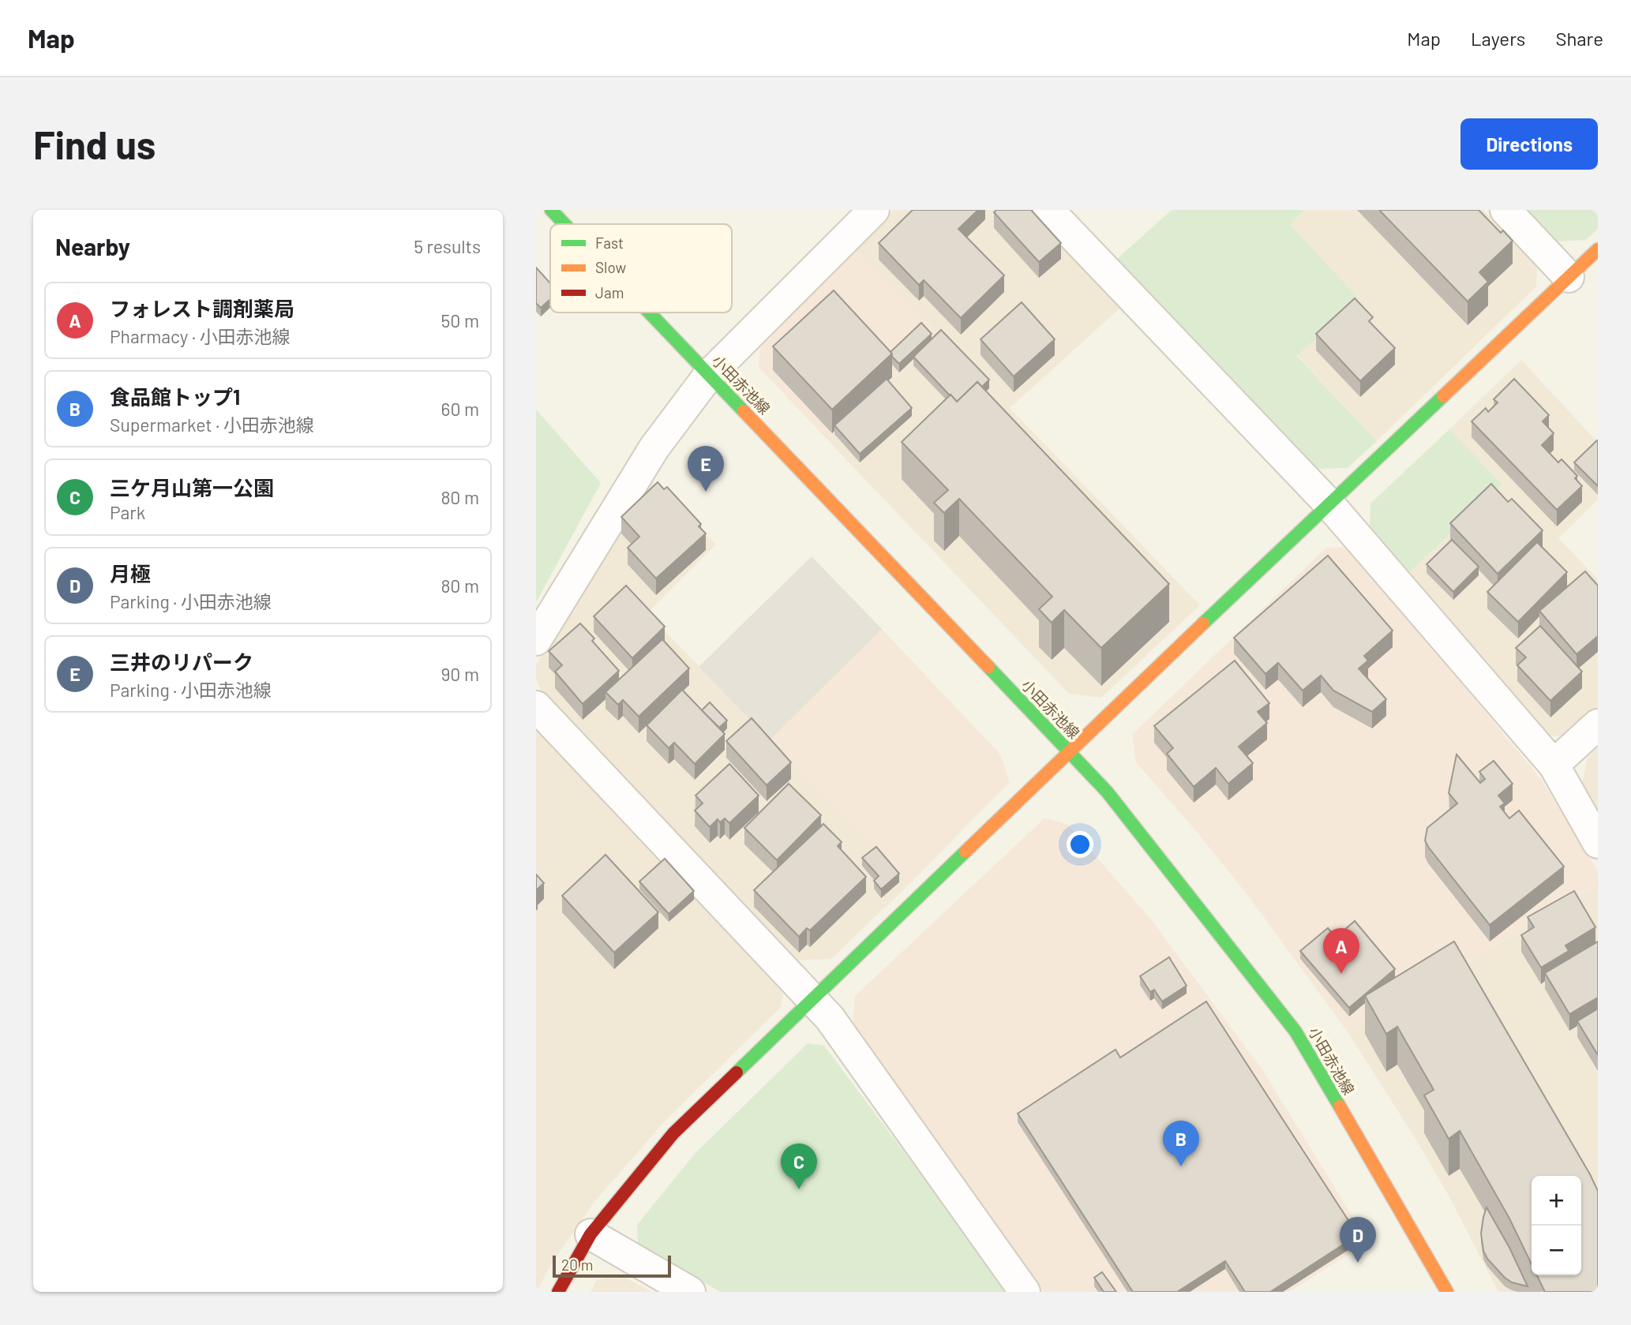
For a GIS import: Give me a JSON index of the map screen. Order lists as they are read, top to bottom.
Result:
{
  "streets": {
    "street": ["小田赤池線"]
  },
  "legend": ["Fast", "Slow", "Jam"],
  "scale_bar": "20 m",
  "page": {
    "header": "Map",
    "nav": ["Map", "Layers", "Share"],
    "buttons": "Directions",
    "title": "Find us",
    "heading": ["Nearby", "5 results"],
    "list": [
      {
        "mark": "A",
        "name": "フォレスト調剤薬局",
        "note": "Pharmacy · 小田赤池線",
        "value": "50 m"
      },
      {
        "mark": "B",
        "name": "食品館トップ1",
        "note": "Supermarket · 小田赤池線",
        "value": "60 m"
      },
      {
        "mark": "C",
        "name": "三ケ月山第一公園",
        "note": "Park",
        "value": "80 m"
      },
      {
        "mark": "D",
        "name": "月極",
        "note": "Parking · 小田赤池線",
        "value": "80 m"
      },
      {
        "mark": "E",
        "name": "三井のリパーク",
        "note": "Parking · 小田赤池線",
        "value": "90 m"
      }
    ],
    "pins": [
      "E",
      "A",
      "B",
      "C",
      "D"
    ],
    "map_buttons": ["+", "−"],
    "scale": "20 m"
  }
}
